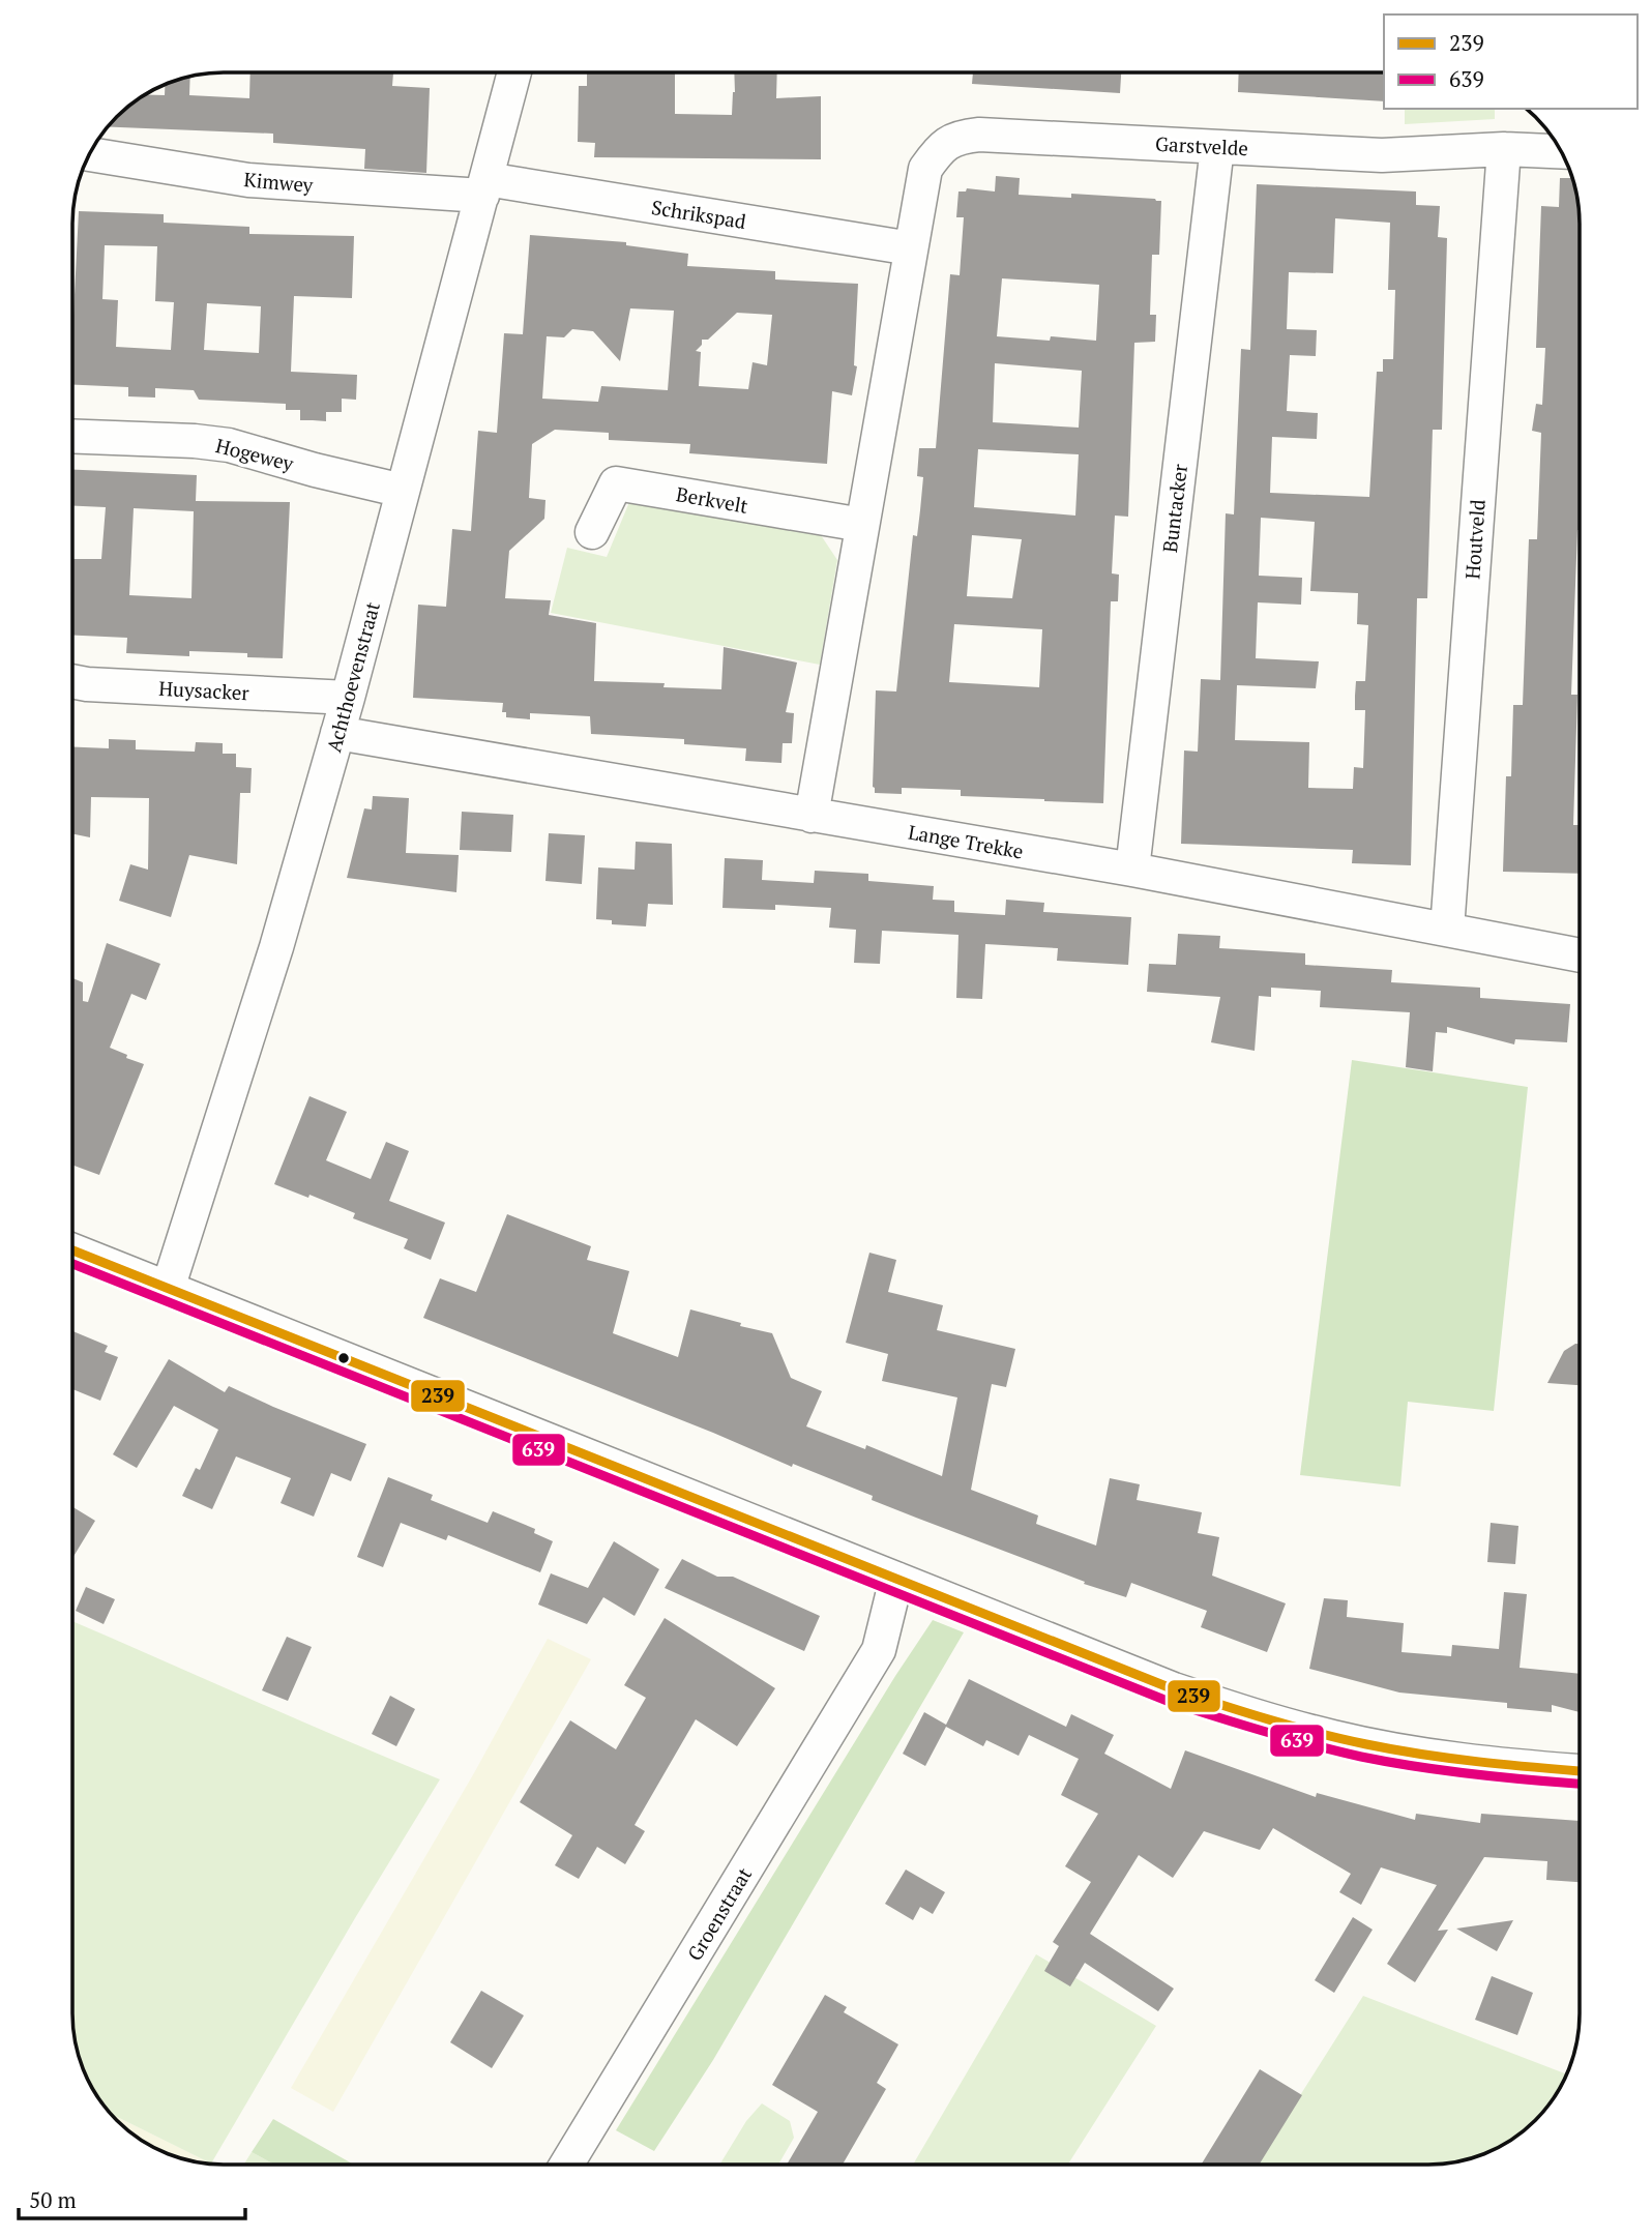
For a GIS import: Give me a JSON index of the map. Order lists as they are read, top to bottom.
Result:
{
  "streets": {
    "street": [
      "Garstvelde",
      "Kimwey",
      "Schrikspad",
      "Hogewey",
      "Berkvelt",
      "Buntacker",
      "Houtveld",
      "Achthoevenstraat",
      "Huysacker",
      "Lange Trekke",
      "Groenstraat"
    ]
  },
  "crossings": [
    ["Garstvelde", "Schrikspad"],
    ["Garstvelde", "Buntacker"],
    ["Garstvelde", "Houtveld"],
    ["Kimwey", "Schrikspad"],
    ["Kimwey", "Achthoevenstraat"],
    ["Schrikspad", "Achthoevenstraat"],
    ["Hogewey", "Achthoevenstraat"],
    ["Buntacker", "Lange Trekke"],
    ["Houtveld", "Lange Trekke"],
    ["Achthoevenstraat", "Huysacker"],
    ["Achthoevenstraat", "Lange Trekke"]
  ],
  "lines": ["transit line 239", "transit line 639"],
  "legend": ["239", "639"],
  "scale_bar": "50 m"
}
